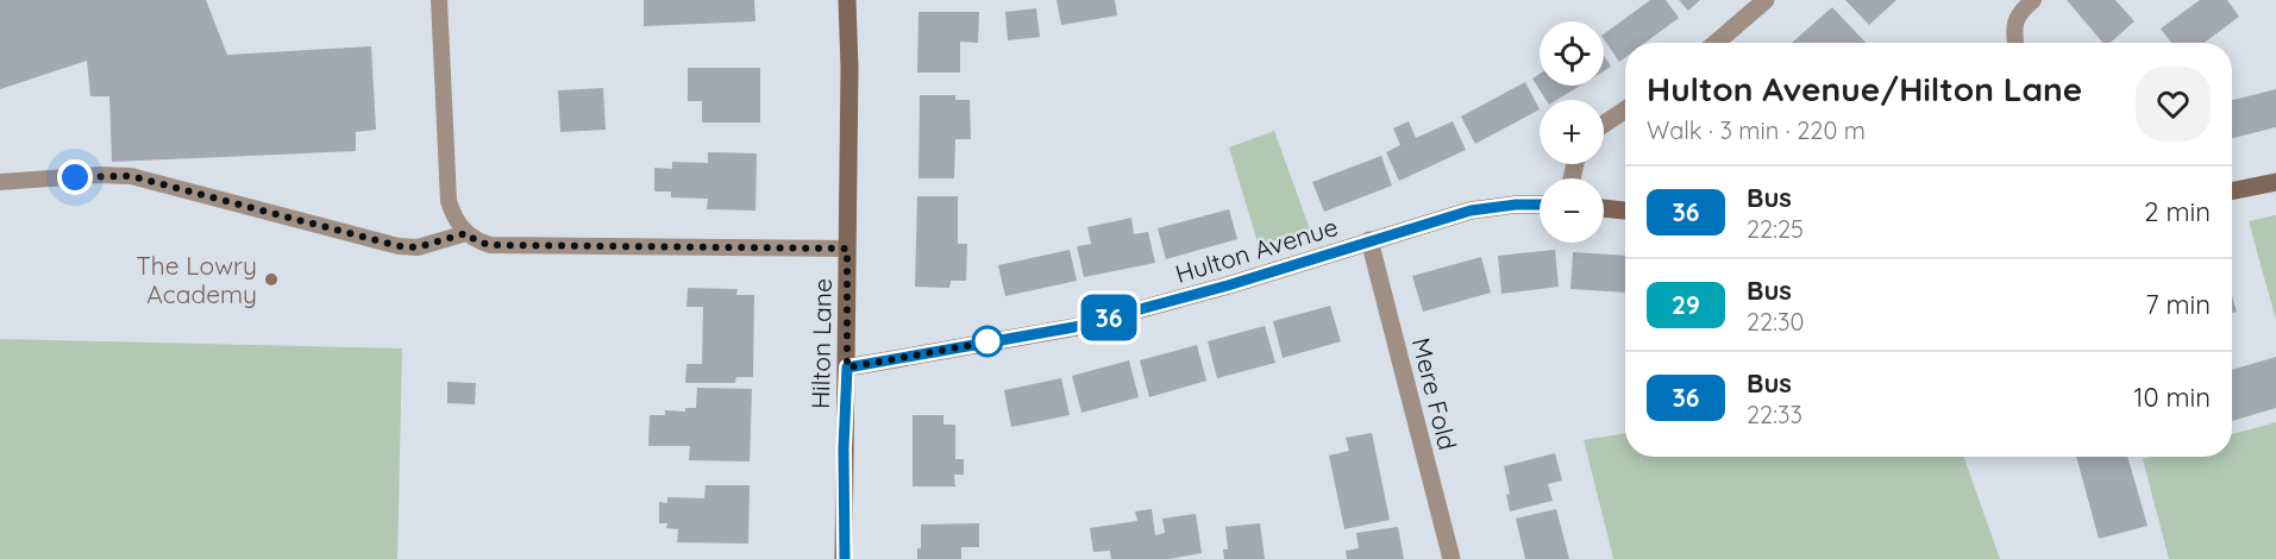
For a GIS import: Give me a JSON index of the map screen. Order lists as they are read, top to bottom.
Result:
{
  "streets": {
    "street": ["Hulton Avenue", "Hilton Lane", "Mere Fold"]
  },
  "crossings": [
    ["Hulton Avenue", "Hilton Lane"],
    ["Hulton Avenue", "Mere Fold"]
  ],
  "places": ["The Lowry Academy"],
  "lines": ["bus line 36"],
  "page": {
    "on_map": "36",
    "map_buttons": ["+", "−"],
    "heading": ["Hulton Avenue/Hilton Lane", "Walk · 3 min · 220 m"],
    "list": [
      {
        "mark": "36",
        "name": "Bus",
        "note": "22:25",
        "value": "2 min"
      },
      {
        "mark": "29",
        "name": "Bus",
        "note": "22:30",
        "value": "7 min"
      },
      {
        "mark": "36",
        "name": "Bus",
        "note": "22:33",
        "value": "10 min"
      }
    ]
  }
}
